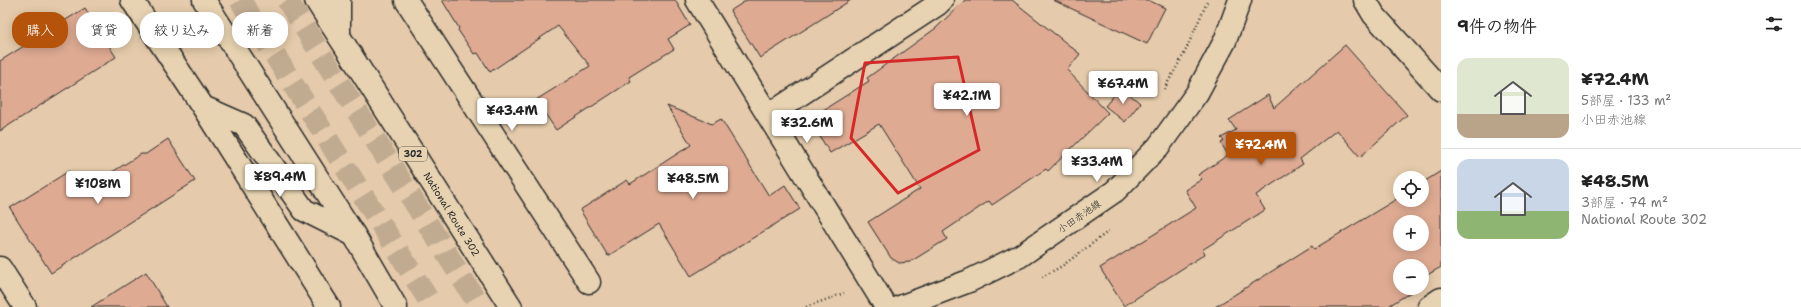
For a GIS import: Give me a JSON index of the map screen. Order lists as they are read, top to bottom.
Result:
{
  "streets": {
    "main road": ["302", "National Route 302", "小田赤池線"]
  },
  "page": {
    "heading": "9件の物件",
    "chip": [
      "購入",
      "賃貸",
      "絞り込み",
      "新着"
    ],
    "list": [
      {
        "name": "¥72.4M",
        "note": "5部屋 · 133 m² · 小田赤池線"
      },
      {
        "name": "¥48.5M",
        "note": "3部屋 · 74 m² · National Route 302"
      }
    ],
    "price": [
      "¥67.4M",
      "¥42.1M",
      "¥43.4M",
      "¥32.6M",
      "¥72.4M",
      "¥33.4M",
      "¥89.4M",
      "¥48.5M",
      "¥108M"
    ],
    "map_buttons": ["+", "−"]
  }
}
